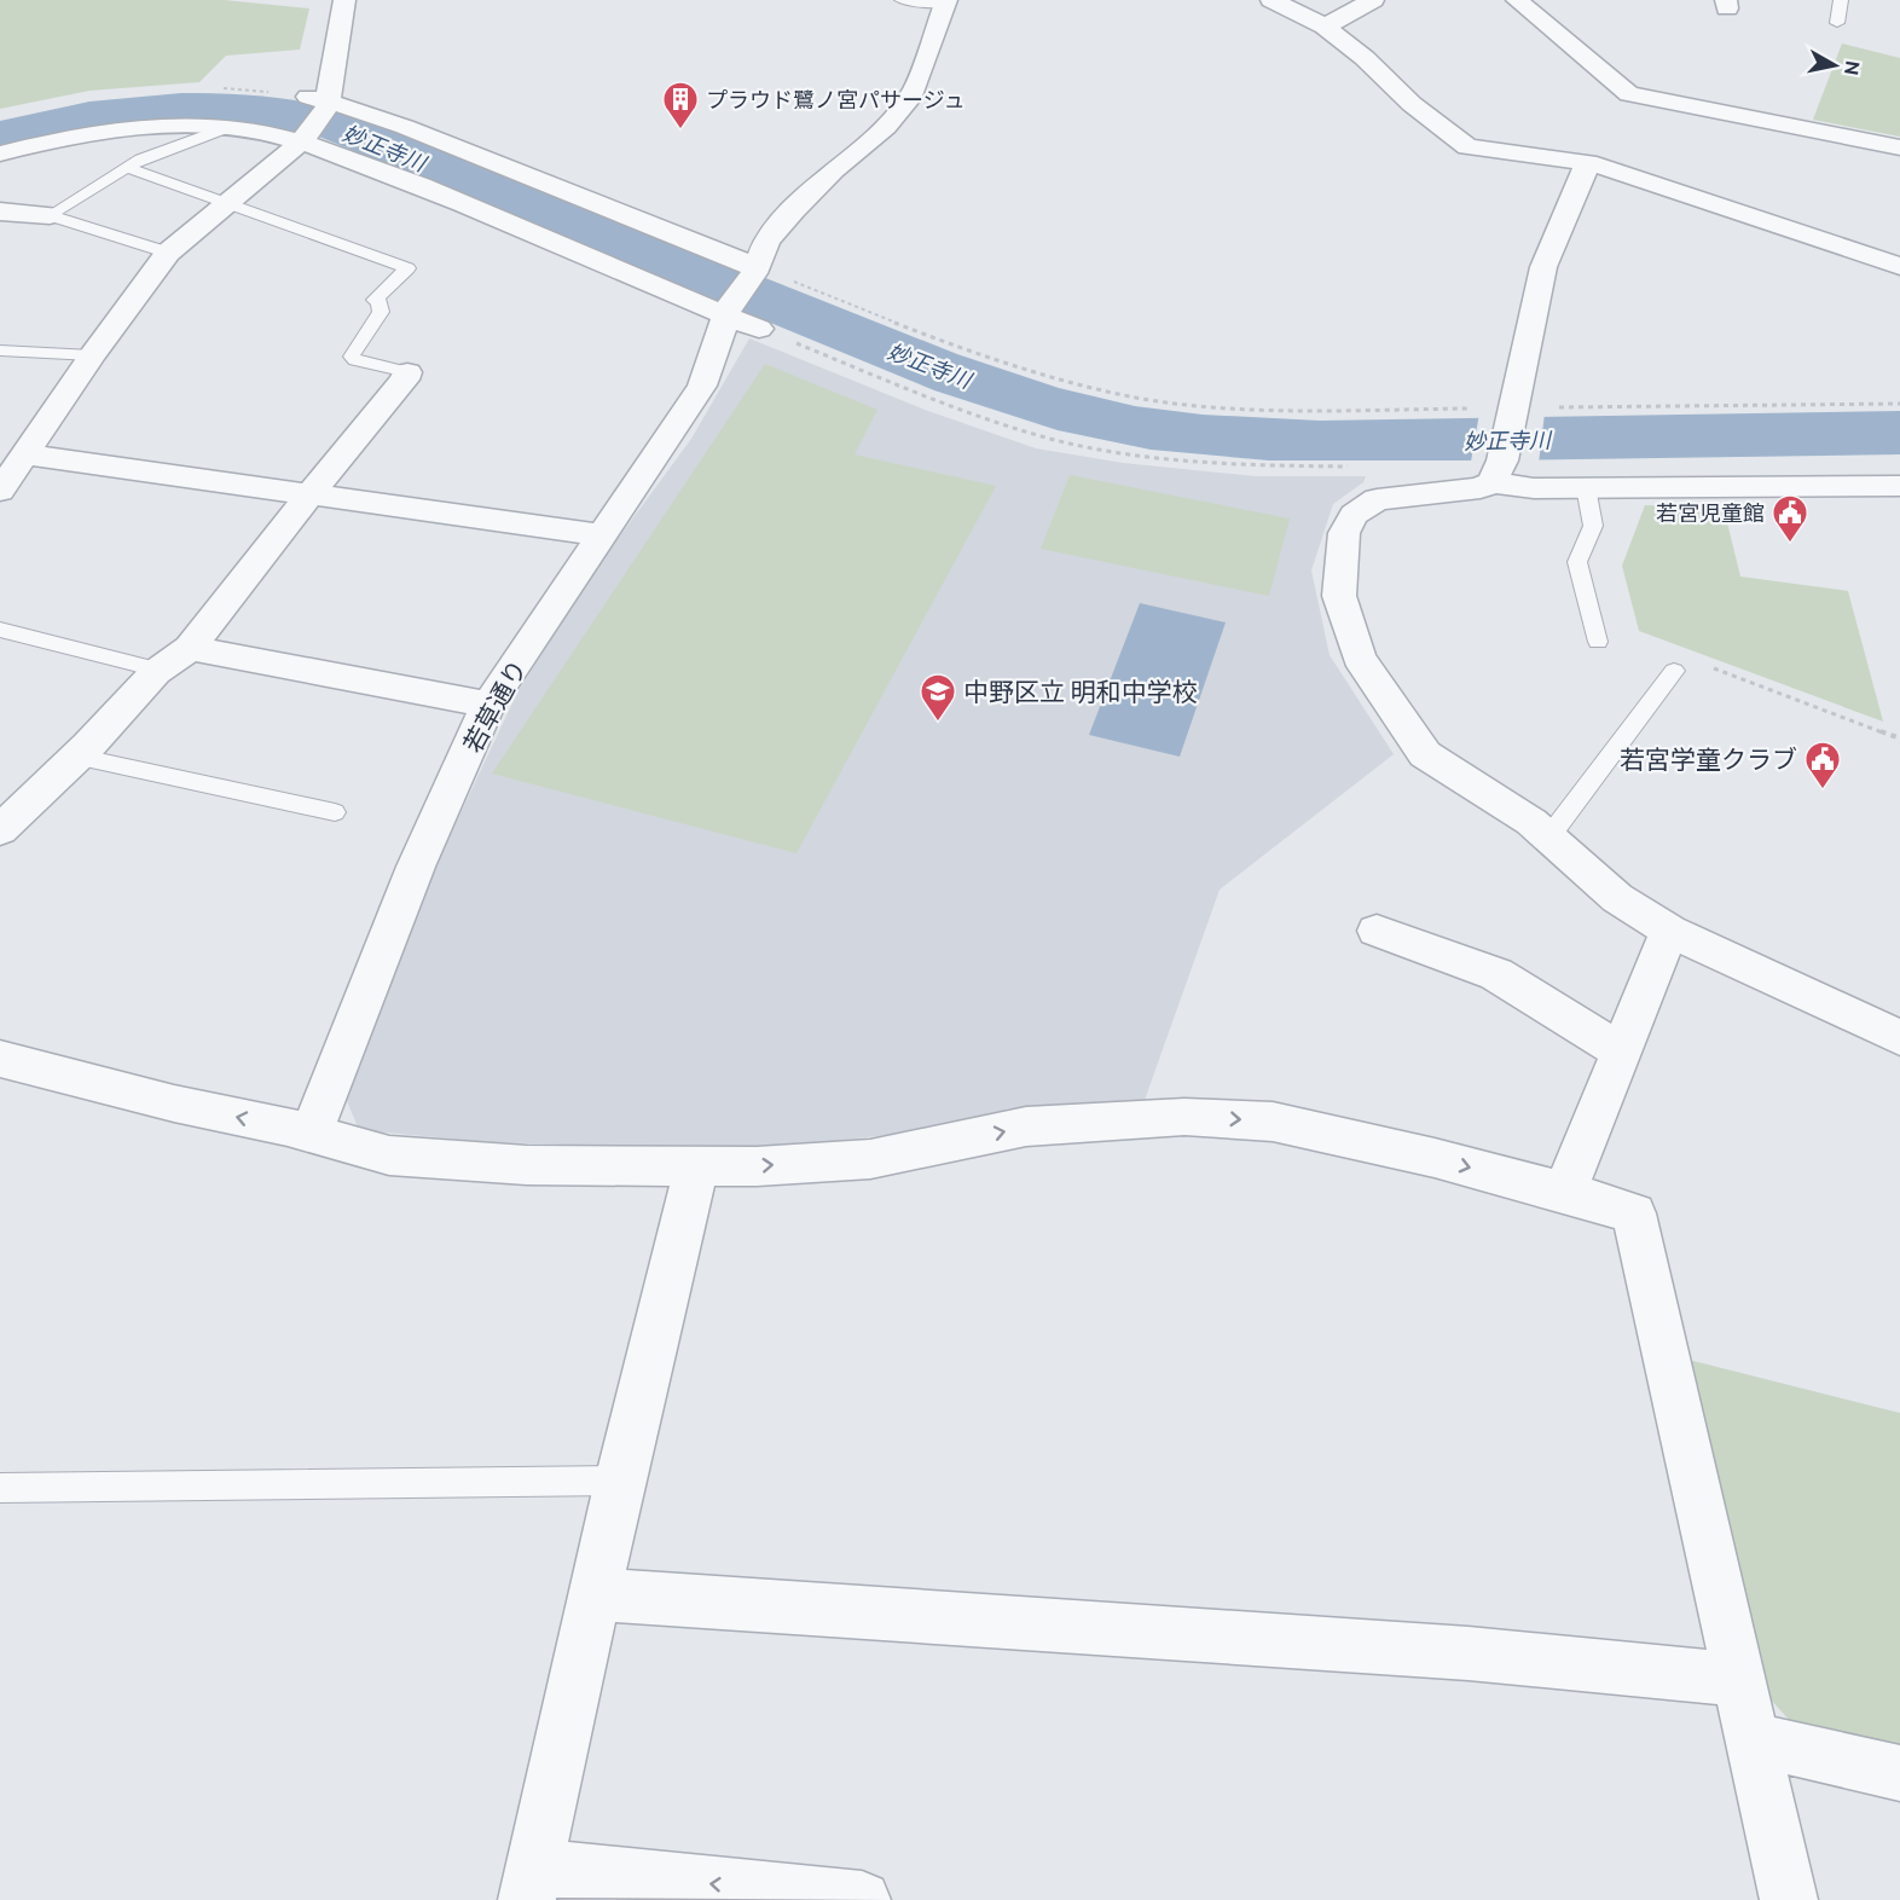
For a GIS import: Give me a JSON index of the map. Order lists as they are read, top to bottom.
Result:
{
  "streets": {
    "street": ["若草通り"]
  },
  "water": ["妙正寺川"],
  "places": {
    "building": ["プラウド鷺ノ宮パサージュ"],
    "public building": ["若宮児童館", "若宮学童クラブ"],
    "school or university": ["中野区立 明和中学校"]
  },
  "north": "right"
}
